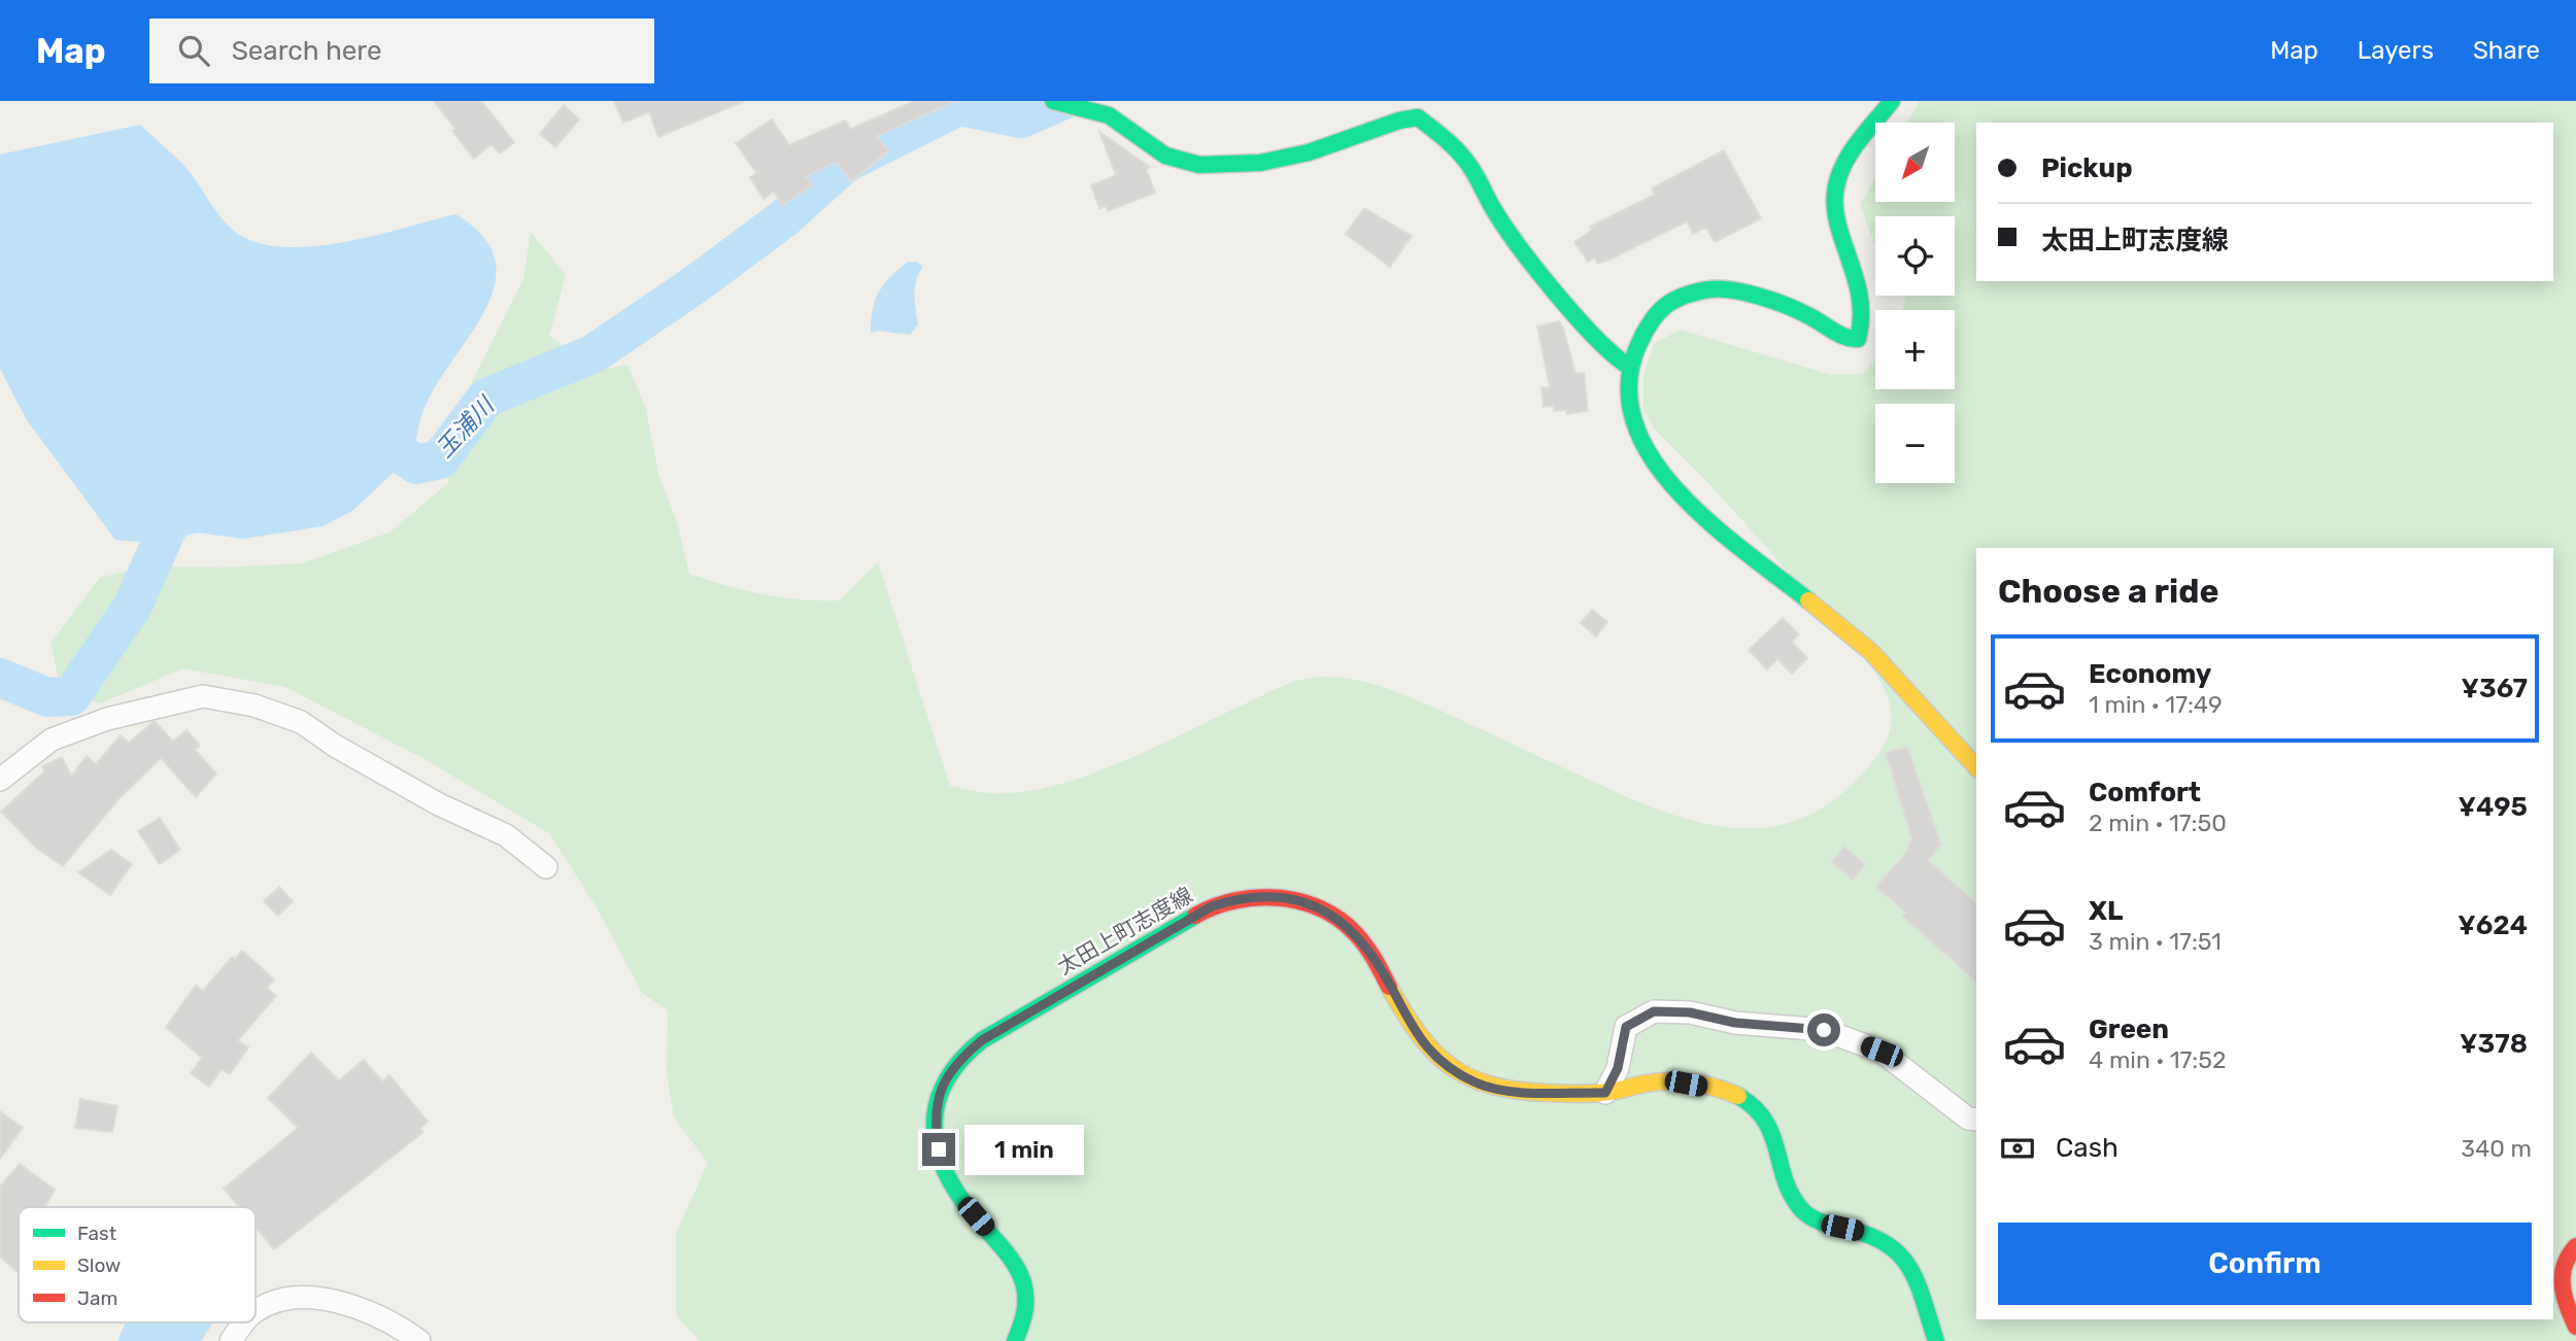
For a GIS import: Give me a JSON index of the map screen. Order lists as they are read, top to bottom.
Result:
{
  "streets": {
    "street": ["太田上町志度線"]
  },
  "water": ["玉浦川"],
  "legend": ["Fast", "Slow", "Jam"],
  "north": "bottom left",
  "page": {
    "header": "Map",
    "search": "Search here",
    "nav": ["Map", "Layers", "Share"],
    "map_buttons": ["+", "−"],
    "banner": ["Pickup", "太田上町志度線"],
    "heading": "Choose a ride",
    "list": [
      {
        "name": "Economy",
        "note": "1 min · 17:49",
        "value": "¥367"
      },
      {
        "name": "Comfort",
        "note": "2 min · 17:50",
        "value": "¥495"
      },
      {
        "name": "XL",
        "note": "3 min · 17:51",
        "value": "¥624"
      },
      {
        "name": "Green",
        "note": "4 min · 17:52",
        "value": "¥378"
      }
    ],
    "pay": ["Cash", "340 m"],
    "bubble": "1 min",
    "buttons": "Confirm"
  }
}
